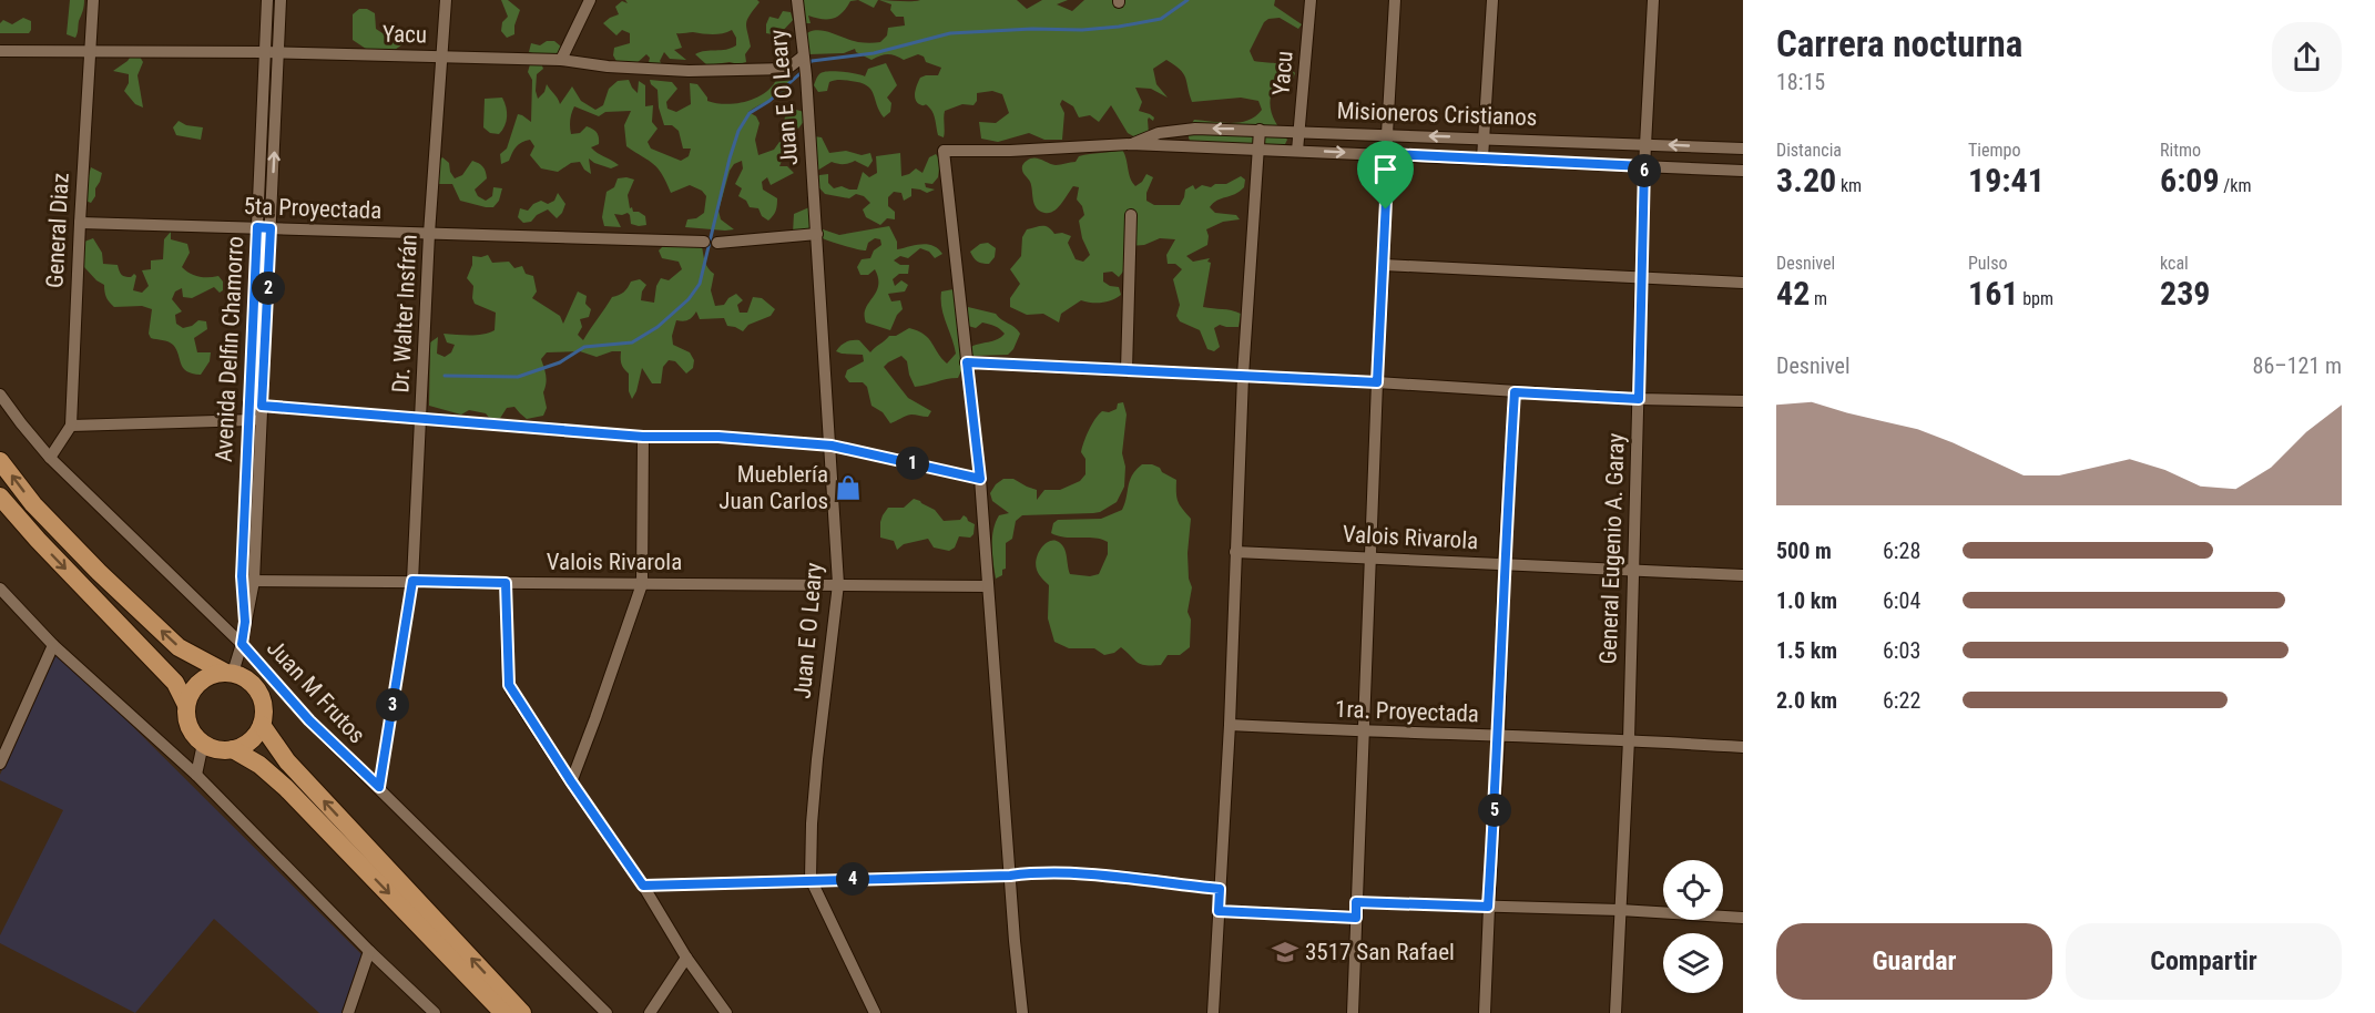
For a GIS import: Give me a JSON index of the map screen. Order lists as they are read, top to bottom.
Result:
{
  "streets": {
    "street": [
      "Yacu",
      "Juan E O Leary",
      "Misioneros Cristianos",
      "5ta Proyectada",
      "General Diaz",
      "Dr. Walter Insfrán",
      "Avenida Delfin Chamorro",
      "Valois Rivarola",
      "General Eugenio A. Garay",
      "Juan M Frutos",
      "1ra. Proyectada"
    ]
  },
  "crossings": [
    ["Yacu", "Juan E O Leary"],
    ["Yacu", "Misioneros Cristianos"],
    ["Yacu", "General Diaz"],
    ["Yacu", "Dr. Walter Insfrán"],
    ["Yacu", "Avenida Delfin Chamorro"],
    ["Juan E O Leary", "Valois Rivarola"],
    ["Misioneros Cristianos", "General Eugenio A. Garay"],
    ["5ta Proyectada", "General Diaz"],
    ["5ta Proyectada", "Dr. Walter Insfrán"],
    ["5ta Proyectada", "Avenida Delfin Chamorro"],
    ["Dr. Walter Insfrán", "Valois Rivarola"],
    ["Dr. Walter Insfrán", "Juan M Frutos"],
    ["Avenida Delfin Chamorro", "Valois Rivarola"],
    ["Avenida Delfin Chamorro", "Juan M Frutos"],
    ["Valois Rivarola", "General Eugenio A. Garay"],
    ["General Eugenio A. Garay", "1ra. Proyectada"]
  ],
  "places": {
    "shop": ["Mueblería Juan Carlos"],
    "school or university": ["3517 San Rafael"]
  },
  "page": {
    "heading": ["Carrera nocturna", "18:15"],
    "stats": [
      ["Distancia", "3.20 km"],
      ["Tiempo", "19:41"],
      ["Ritmo", "6:09 /km"],
      ["Desnivel", "42 m"],
      ["Pulso", "161 bpm"],
      ["kcal", "239"]
    ],
    "pins": [
      "6",
      "2",
      "1",
      "3",
      "5",
      "4"
    ],
    "chart": ["Desnivel", "86–121 m"],
    "list": [
      {
        "name": "500 m",
        "note": "6:28"
      },
      {
        "name": "1.0 km",
        "note": "6:04"
      },
      {
        "name": "1.5 km",
        "note": "6:03"
      },
      {
        "name": "2.0 km",
        "note": "6:22"
      }
    ],
    "buttons": ["Guardar", "Compartir"]
  }
}
